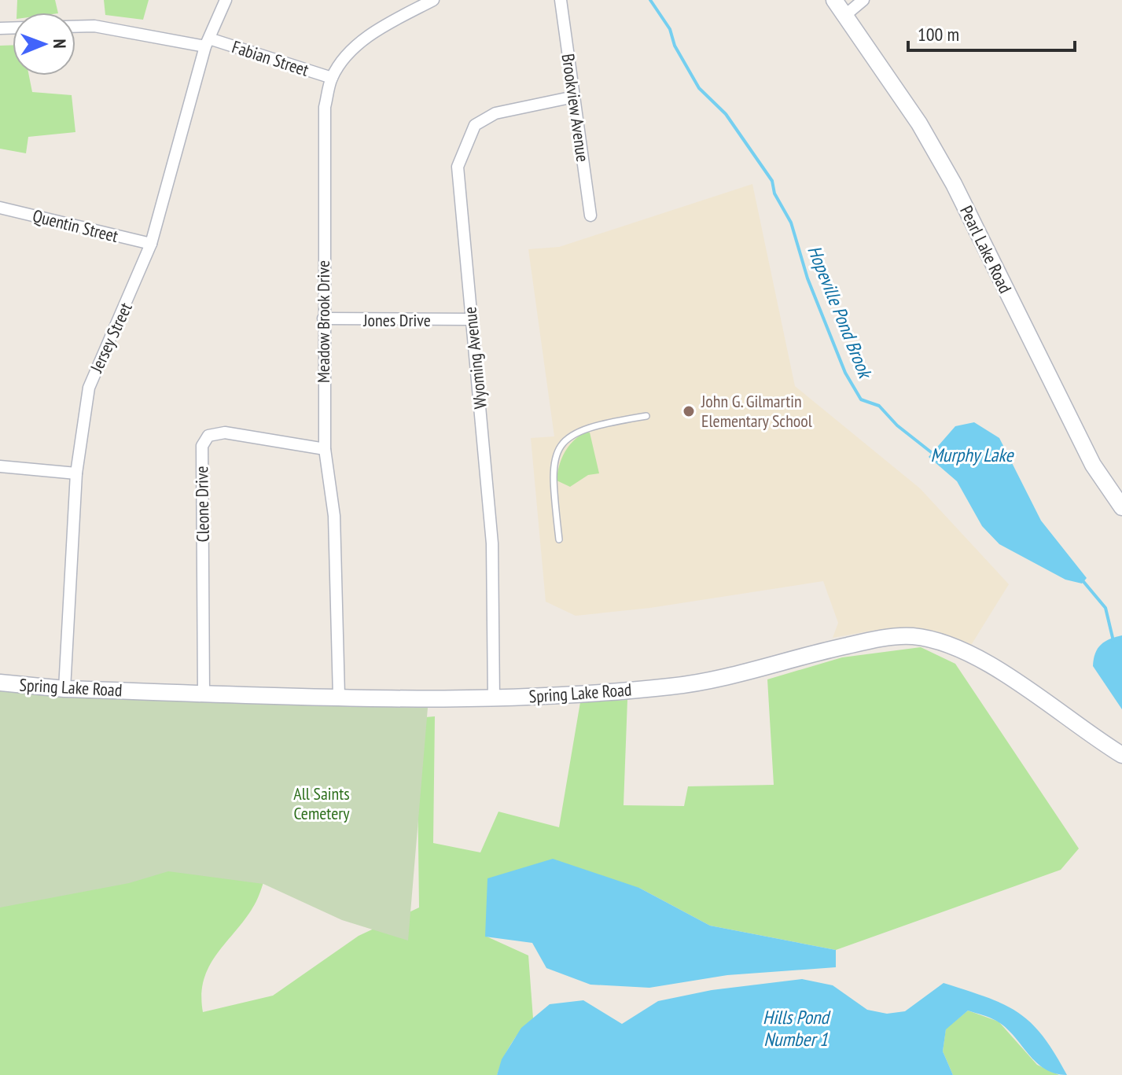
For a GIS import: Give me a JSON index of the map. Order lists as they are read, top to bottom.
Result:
{
  "streets": {
    "main road": ["Pearl Lake Road", "Spring Lake Road"],
    "street": [
      "Fabian Street",
      "Brookview Avenue",
      "Quentin Street",
      "Jones Drive",
      "Meadow Brook Drive",
      "Jersey Street",
      "Wyoming Avenue",
      "Cleone Drive"
    ]
  },
  "crossings": [
    ["Fabian Street", "Meadow Brook Drive"],
    ["Fabian Street", "Jersey Street"],
    ["Brookview Avenue", "Wyoming Avenue"],
    ["Quentin Street", "Jersey Street"],
    ["Jones Drive", "Meadow Brook Drive"],
    ["Jones Drive", "Wyoming Avenue"],
    ["Meadow Brook Drive", "Cleone Drive"],
    ["Meadow Brook Drive", "Spring Lake Road"],
    ["Jersey Street", "Spring Lake Road"],
    ["Wyoming Avenue", "Spring Lake Road"],
    ["Cleone Drive", "Spring Lake Road"]
  ],
  "water": ["Hopeville Pond Brook", "Murphy Lake", "Hills Pond Number 1"],
  "parks": ["All Saints Cemetery"],
  "places": ["John G. Gilmartin Elementary School"],
  "scale_bar": "100 m",
  "north": "right"
}
